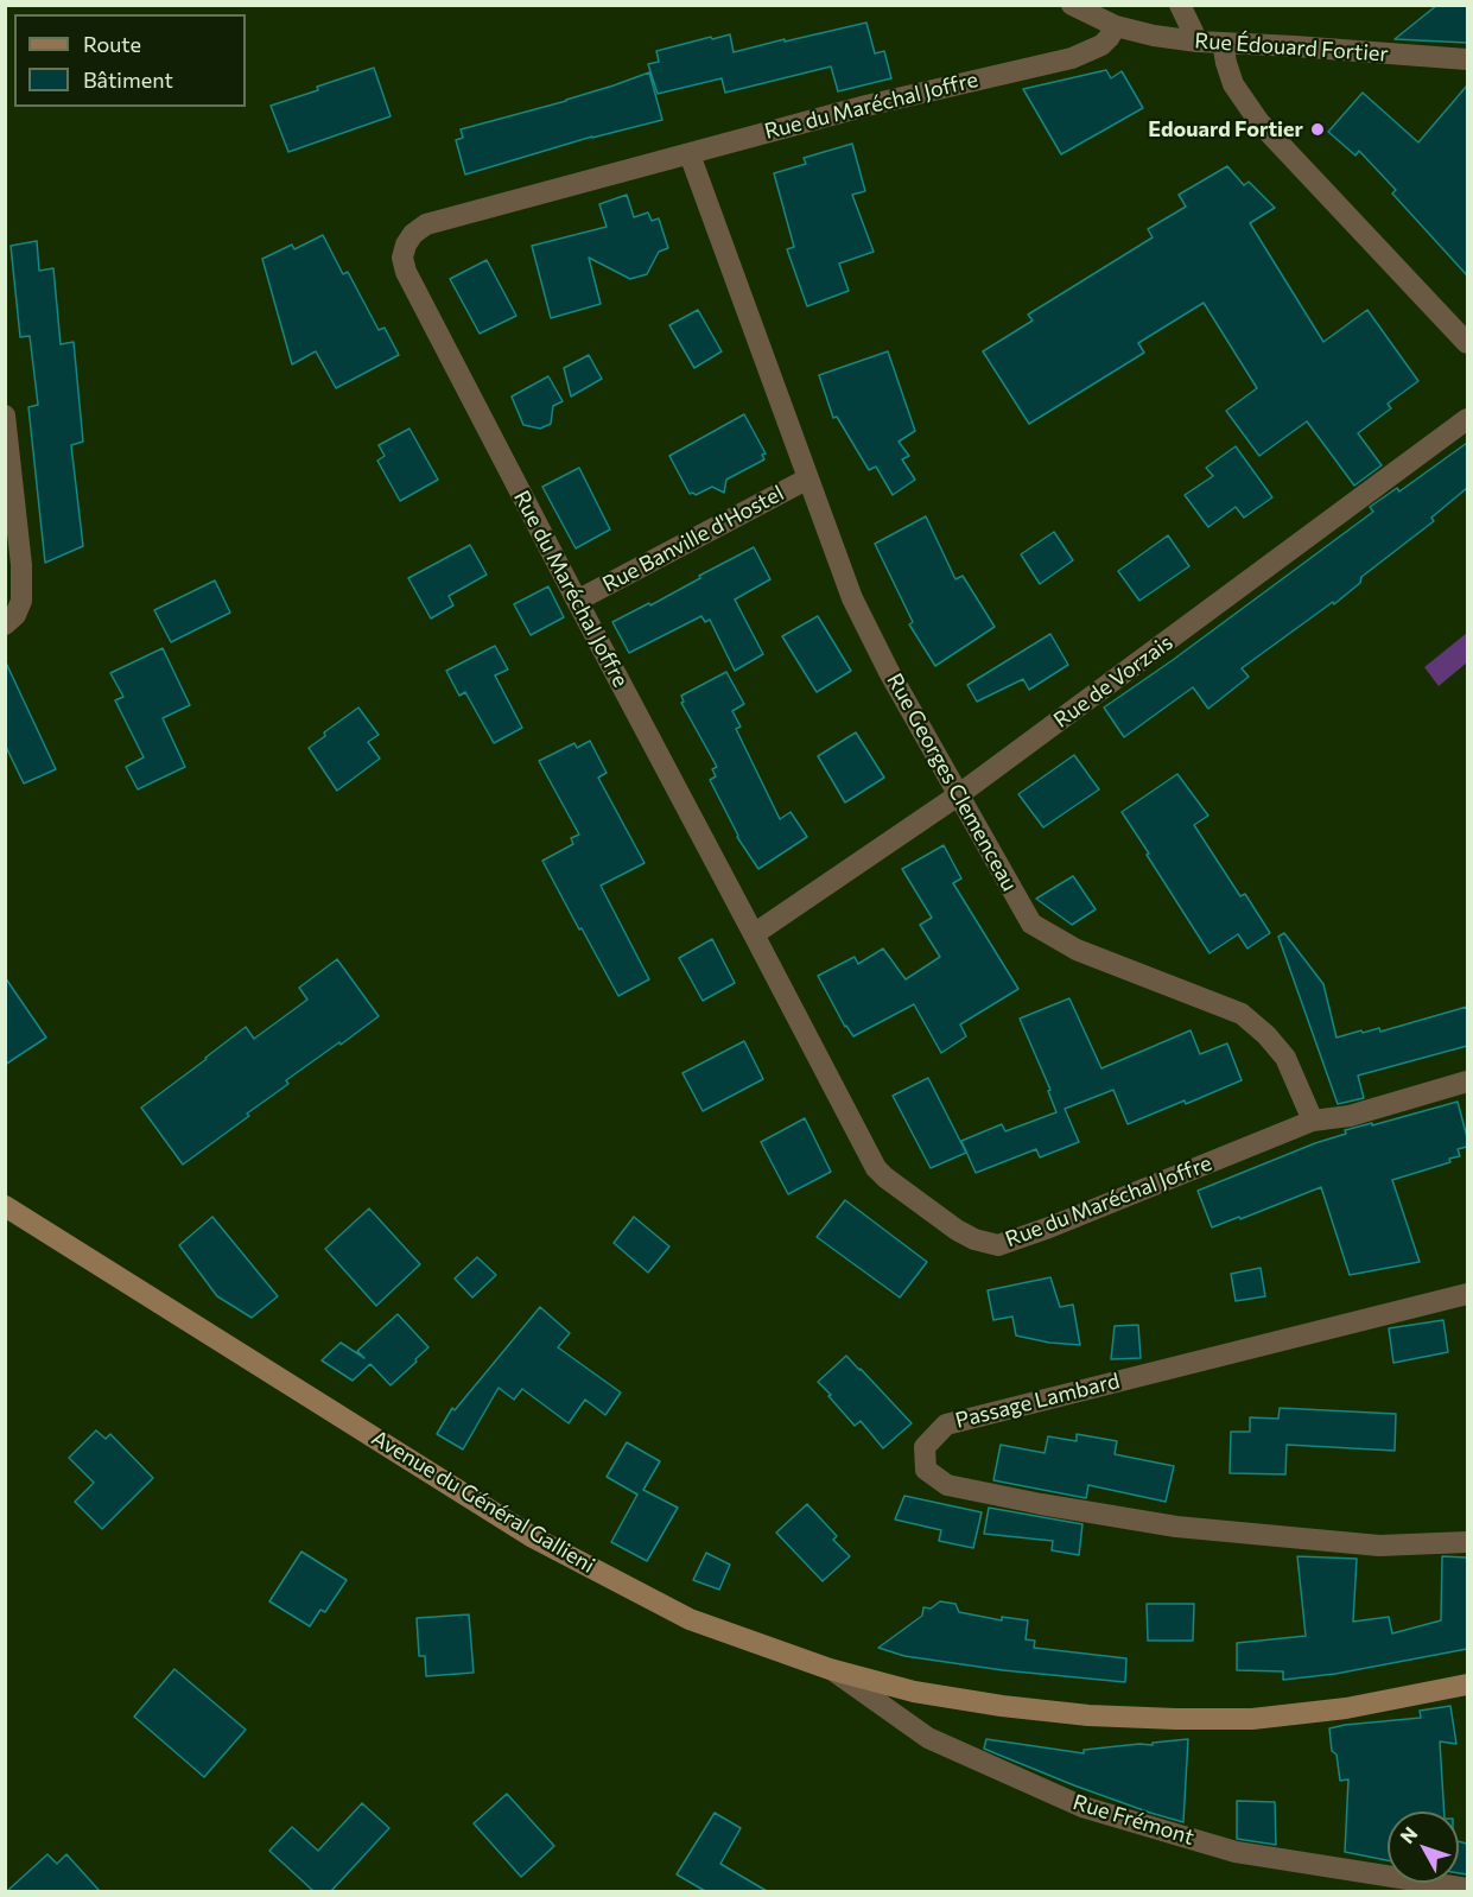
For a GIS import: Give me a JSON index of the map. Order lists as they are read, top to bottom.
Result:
{
  "streets": {
    "street": [
      "Rue Édouard Fortier",
      "Rue du Maréchal Joffre",
      "Rue Banville d'Hostel",
      "Rue de Vorzais",
      "Rue Georges Clemenceau",
      "Passage Lambard",
      "Avenue du Général Gallieni",
      "Rue Frémont"
    ]
  },
  "crossings": [
    ["Rue Édouard Fortier", "Rue du Maréchal Joffre"],
    ["Rue du Maréchal Joffre", "Rue Banville d'Hostel"],
    ["Rue du Maréchal Joffre", "Rue de Vorzais"],
    ["Rue du Maréchal Joffre", "Rue Georges Clemenceau"],
    ["Rue Banville d'Hostel", "Rue Georges Clemenceau"],
    ["Rue de Vorzais", "Rue Georges Clemenceau"],
    ["Avenue du Général Gallieni", "Rue Frémont"]
  ],
  "places": ["Edouard Fortier"],
  "legend": ["Route", "Bâtiment"],
  "north": "top left"
}
